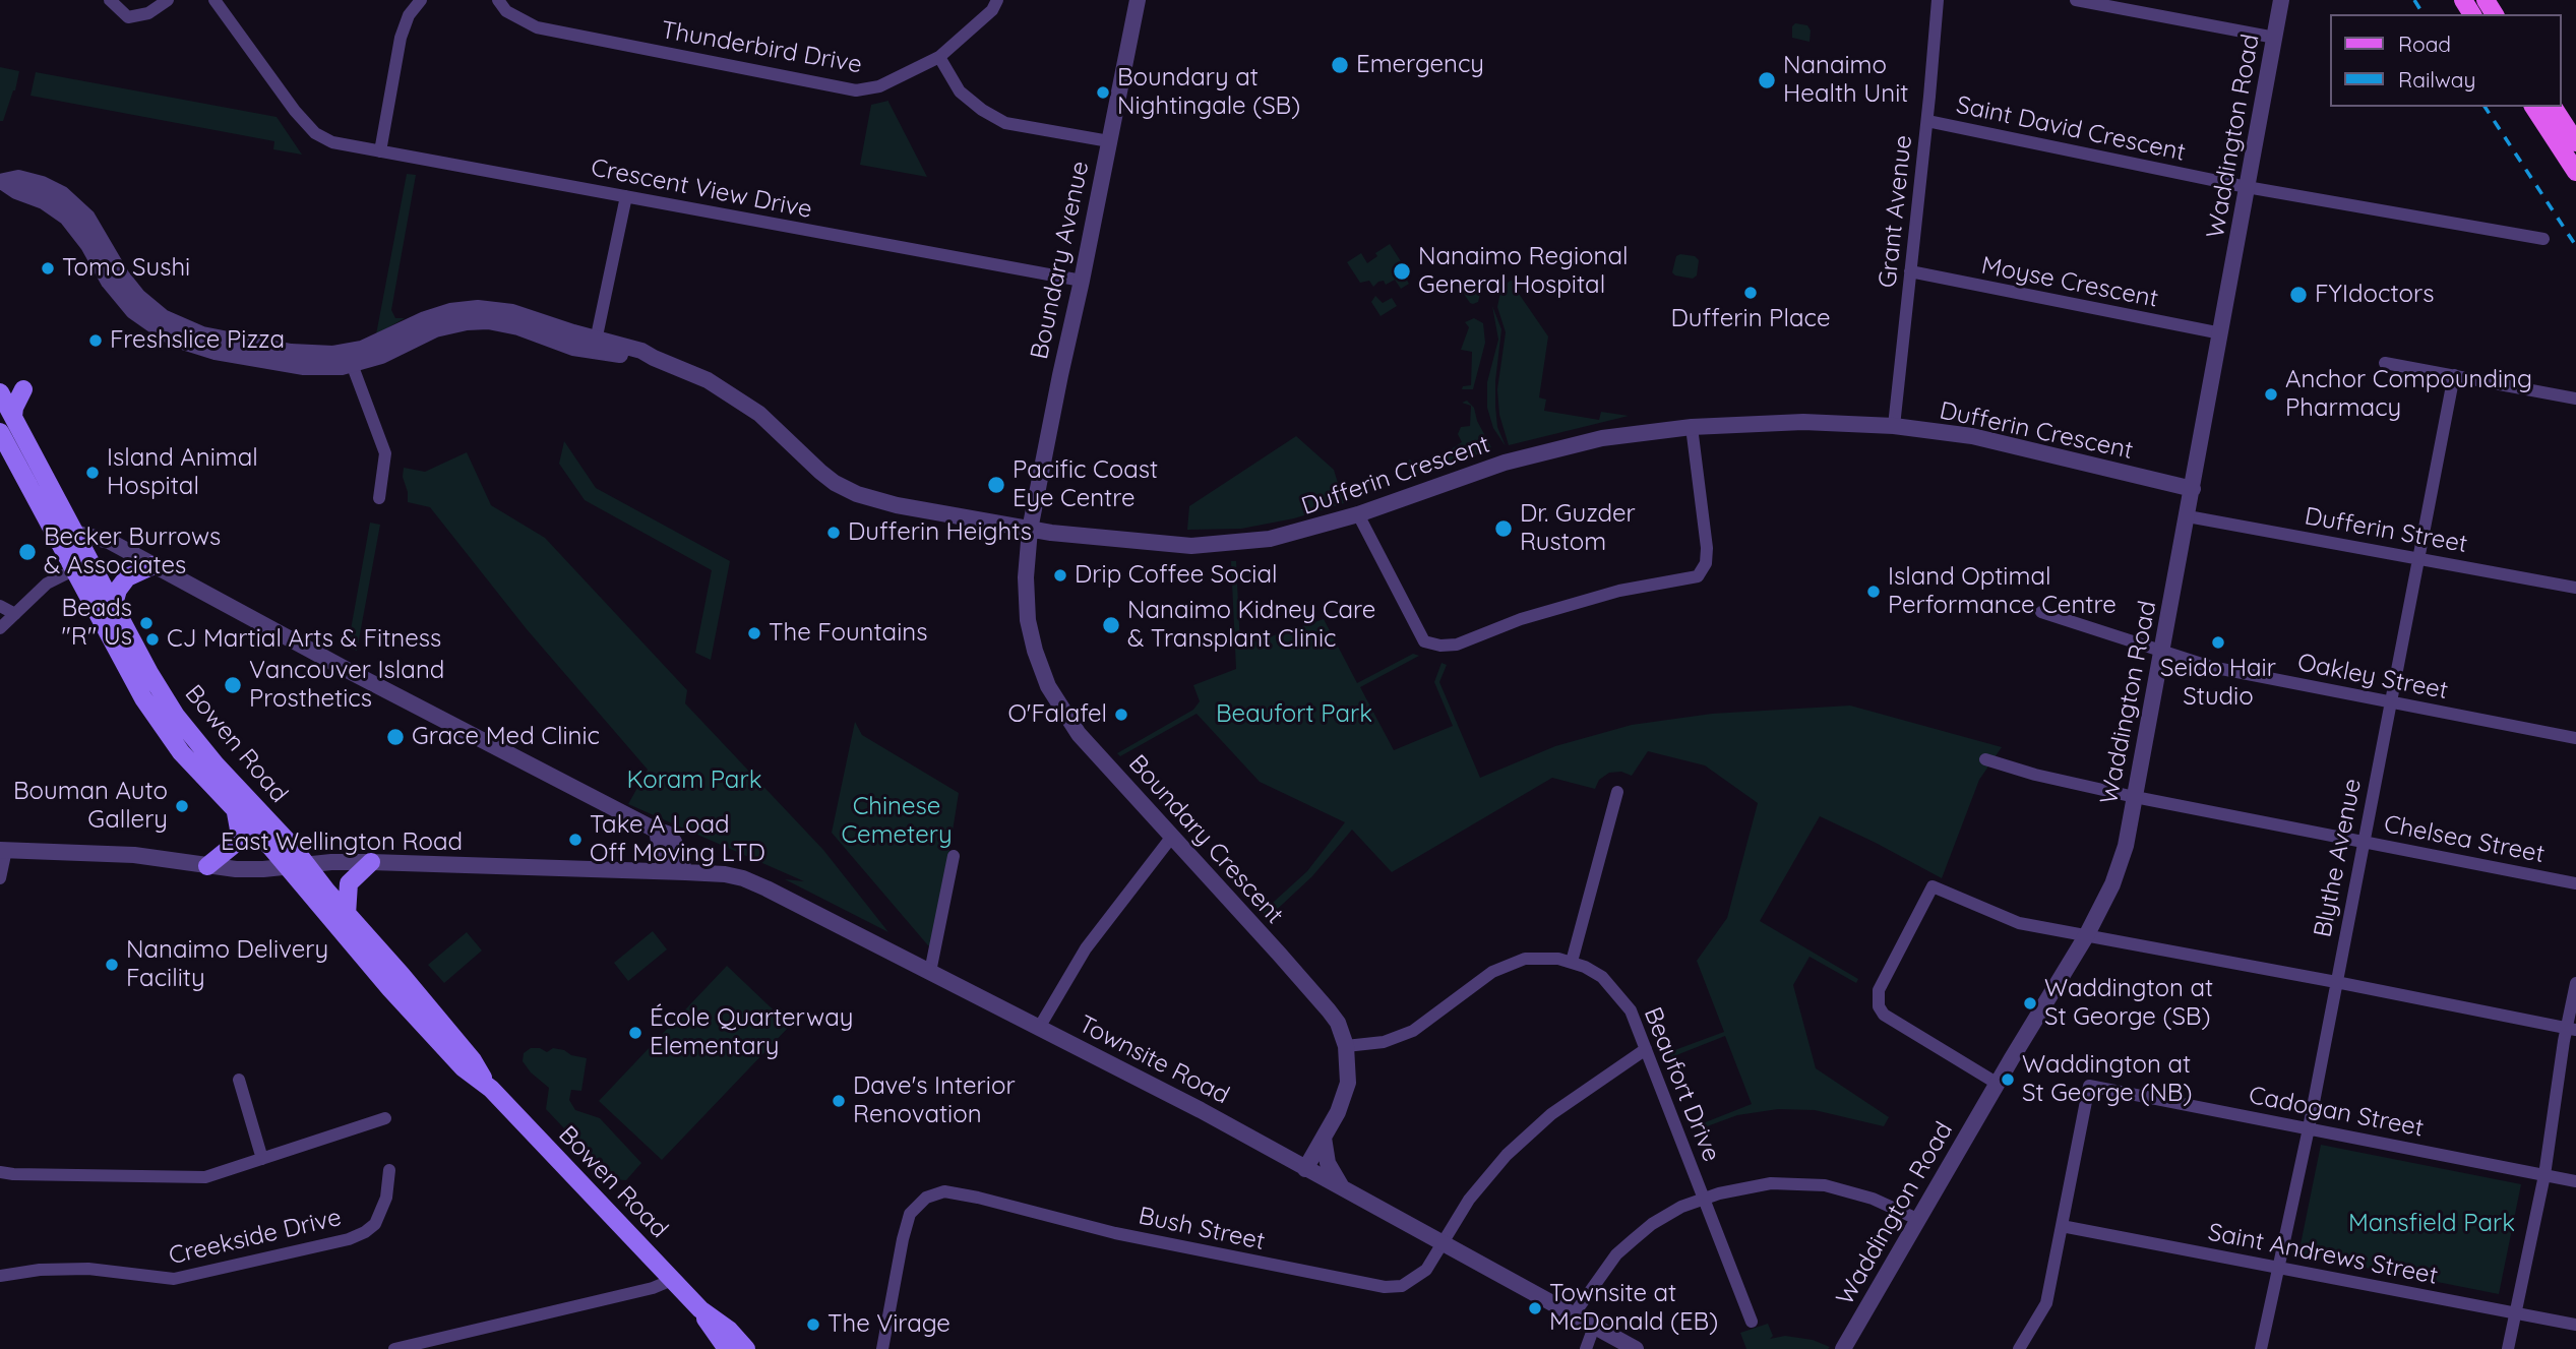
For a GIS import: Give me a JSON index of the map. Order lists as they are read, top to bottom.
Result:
{
  "streets": {
    "main road": ["Bowen Road"],
    "street": [
      "Thunderbird Drive",
      "Saint David Crescent",
      "Waddington Road",
      "Crescent View Drive",
      "Grant Avenue",
      "Boundary Avenue",
      "Moyse Crescent",
      "Dufferin Crescent",
      "Dufferin Street",
      "Oakley Street",
      "Boundary Crescent",
      "Chelsea Street",
      "East Wellington Road",
      "Blythe Avenue",
      "Townsite Road",
      "Beaufort Drive",
      "Cadogan Street",
      "Bush Street",
      "Creekside Drive",
      "Saint Andrews Street"
    ]
  },
  "crossings": [
    ["Saint David Crescent", "Waddington Road"],
    ["Saint David Crescent", "Grant Avenue"],
    ["Waddington Road", "Moyse Crescent"],
    ["Waddington Road", "Dufferin Crescent"],
    ["Waddington Road", "Dufferin Street"],
    ["Waddington Road", "Oakley Street"],
    ["Waddington Road", "Chelsea Street"],
    ["Crescent View Drive", "Boundary Avenue"],
    ["Grant Avenue", "Moyse Crescent"],
    ["Grant Avenue", "Dufferin Crescent"],
    ["Boundary Avenue", "Dufferin Crescent"],
    ["Boundary Avenue", "Boundary Crescent"],
    ["Dufferin Crescent", "Boundary Crescent"],
    ["Dufferin Street", "Blythe Avenue"],
    ["Oakley Street", "Blythe Avenue"],
    ["Bowen Road", "East Wellington Road"],
    ["Boundary Crescent", "Townsite Road"],
    ["Boundary Crescent", "Beaufort Drive"],
    ["Chelsea Street", "Blythe Avenue"],
    ["East Wellington Road", "Townsite Road"],
    ["Blythe Avenue", "Cadogan Street"],
    ["Blythe Avenue", "Saint Andrews Street"],
    ["Townsite Road", "Bush Street"],
    ["Beaufort Drive", "Bush Street"],
    ["Cadogan Street", "Saint Andrews Street"]
  ],
  "parks": [
    "Beaufort Park",
    "Koram Park",
    "Chinese Cemetery",
    "Mansfield Park"
  ],
  "places": [
    "Emergency",
    "Nanaimo Health Unit",
    "Boundary at Nightingale (SB)",
    "Tomo Sushi",
    "Nanaimo Regional General Hospital",
    "Dufferin Place",
    "FYIdoctors",
    "Freshslice Pizza",
    "Anchor Compounding Pharmacy",
    "Island Animal Hospital",
    "Pacific Coast Eye Centre",
    "Dr. Guzder Rustom",
    "Dufferin Heights",
    "Becker Burrows & Associates",
    "Drip Coffee Social",
    "Island Optimal Performance Centre",
    "Beads \"R\" Us",
    "Nanaimo Kidney Care & Transplant Clinic",
    "The Fountains",
    "CJ Martial Arts & Fitness",
    "Seido Hair Studio",
    "Vancouver Island Prosthetics",
    "O'Falafel",
    "Grace Med Clinic",
    "Bouman Auto Gallery",
    "Take A Load Off Moving LTD",
    "Nanaimo Delivery Facility",
    "Waddington at St George (SB)",
    "École Quarterway Elementary",
    "Waddington at St George (NB)",
    "Dave's Interior Renovation",
    "Townsite at McDonald (EB)",
    "The Virage"
  ],
  "legend": ["Road", "Railway"]
}
